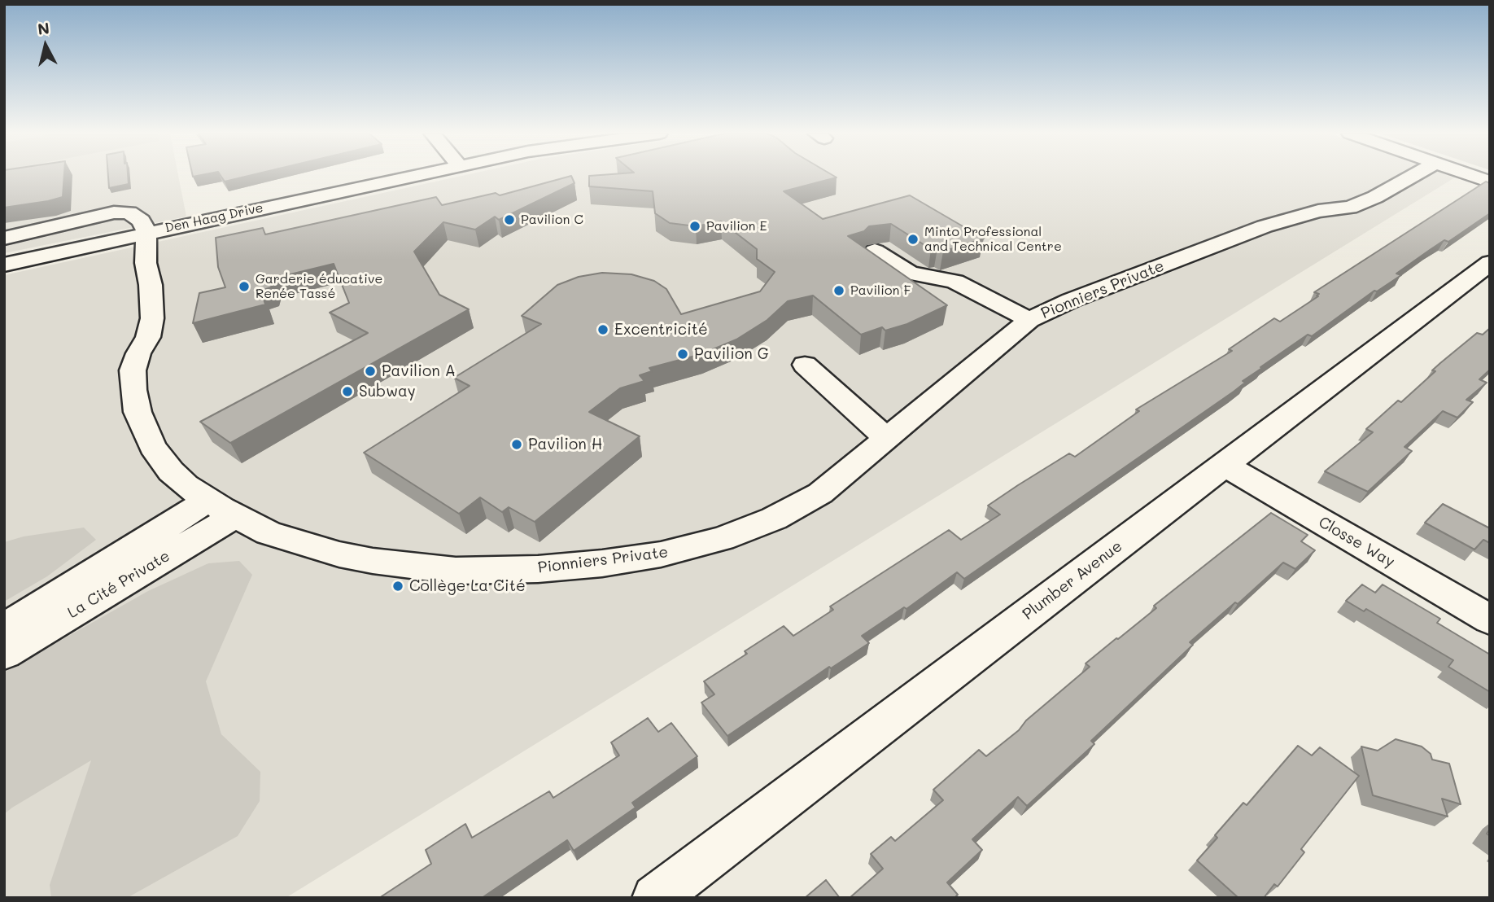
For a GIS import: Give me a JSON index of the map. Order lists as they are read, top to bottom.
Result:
{
  "streets": {
    "street": [
      "Den Haag Drive",
      "Pionniers Private",
      "Closse Way",
      "Plumber Avenue",
      "La Cité Private"
    ]
  },
  "crossings": [
    ["Den Haag Drive", "Pionniers Private"],
    ["Pionniers Private", "La Cité Private"],
    ["Closse Way", "Plumber Avenue"]
  ],
  "places": [
    "Pavilion C",
    "Pavilion E",
    "Minto Professional and Technical Centre",
    "Garderie éducative Renée Tassé",
    "Pavilion F",
    "Excentricité",
    "Pavilion G",
    "Pavilion A",
    "Subway",
    "Pavilion H",
    "Collège La Cité"
  ],
  "north": "top"
}
